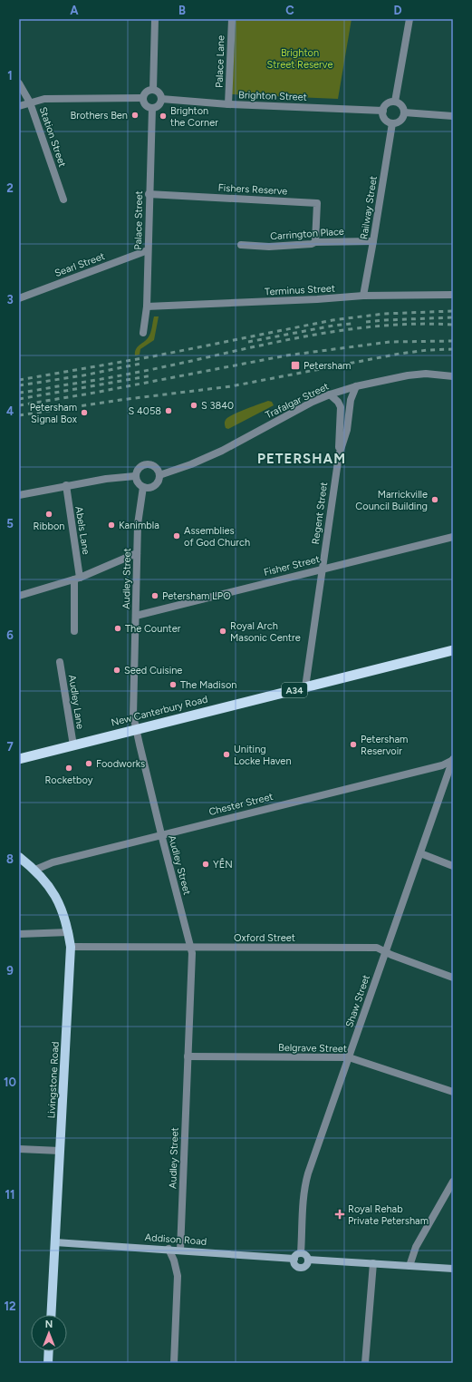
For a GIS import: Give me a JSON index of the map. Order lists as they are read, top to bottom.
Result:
{
  "streets": {
    "highway": ["A34", "New Canterbury Road"],
    "main road": ["Livingstone Road", "Addison Road"],
    "street": [
      "Palace Lane",
      "Brighton Street",
      "Station Street",
      "Fishers Reserve",
      "Railway Street",
      "Palace Street",
      "Carrington Place",
      "Searl Street",
      "Terminus Street",
      "Trafalgar Street",
      "Regent Street",
      "Abels Lane",
      "Fisher Street",
      "Audley Street",
      "Audley Lane",
      "Chester Street",
      "Oxford Street",
      "Shaw Street",
      "Belgrave Street"
    ]
  },
  "crossings": [
    ["Palace Lane", "Brighton Street"],
    ["Brighton Street", "Railway Street"],
    ["Brighton Street", "Palace Street"],
    ["Fishers Reserve", "Palace Street"],
    ["Fishers Reserve", "Carrington Place"],
    ["Railway Street", "Carrington Place"],
    ["Railway Street", "Terminus Street"],
    ["Palace Street", "Searl Street"],
    ["Palace Street", "Terminus Street"],
    ["Trafalgar Street", "Regent Street"],
    ["Trafalgar Street", "Audley Street"],
    ["Regent Street", "Fisher Street"],
    ["Regent Street", "New Canterbury Road"],
    ["Fisher Street", "Audley Street"],
    ["Audley Street", "New Canterbury Road"],
    ["Audley Street", "Chester Street"],
    ["Audley Street", "Oxford Street"],
    ["Audley Street", "Belgrave Street"],
    ["Audley Street", "Addison Road"],
    ["Audley Lane", "New Canterbury Road"],
    ["Chester Street", "Shaw Street"],
    ["Chester Street", "Livingstone Road"],
    ["Oxford Street", "Shaw Street"],
    ["Oxford Street", "Livingstone Road"],
    ["Shaw Street", "Belgrave Street"],
    ["Shaw Street", "Addison Road"],
    ["Livingstone Road", "Addison Road"]
  ],
  "districts": ["PETERSHAM"],
  "parks": ["Brighton Street Reserve"],
  "places": {
    "other": [
      "Brothers Ben",
      "Brighton the Corner",
      "S 3840",
      "S 4058",
      "Petersham Signal Box",
      "Marrickville Council Building",
      "Ribbon",
      "Kanimbla",
      "Assemblies of God Church",
      "Petersham LPO",
      "The Counter",
      "Royal Arch Masonic Centre",
      "Seed Cuisine",
      "The Madison",
      "Petersham Reservoir",
      "Uniting Locke Haven",
      "Foodworks",
      "Rocketboy",
      "YẾN"
    ],
    "transit": ["Petersham"],
    "health": ["Royal Rehab Private Petersham"]
  },
  "north": "top",
  "grid": {
    "columns": [
      "A",
      "B",
      "C",
      "D"
    ],
    "rows": [
      "1",
      "2",
      "3",
      "4",
      "5",
      "6",
      "7",
      "8",
      "9",
      "10",
      "11",
      "12"
    ]
  }
}
